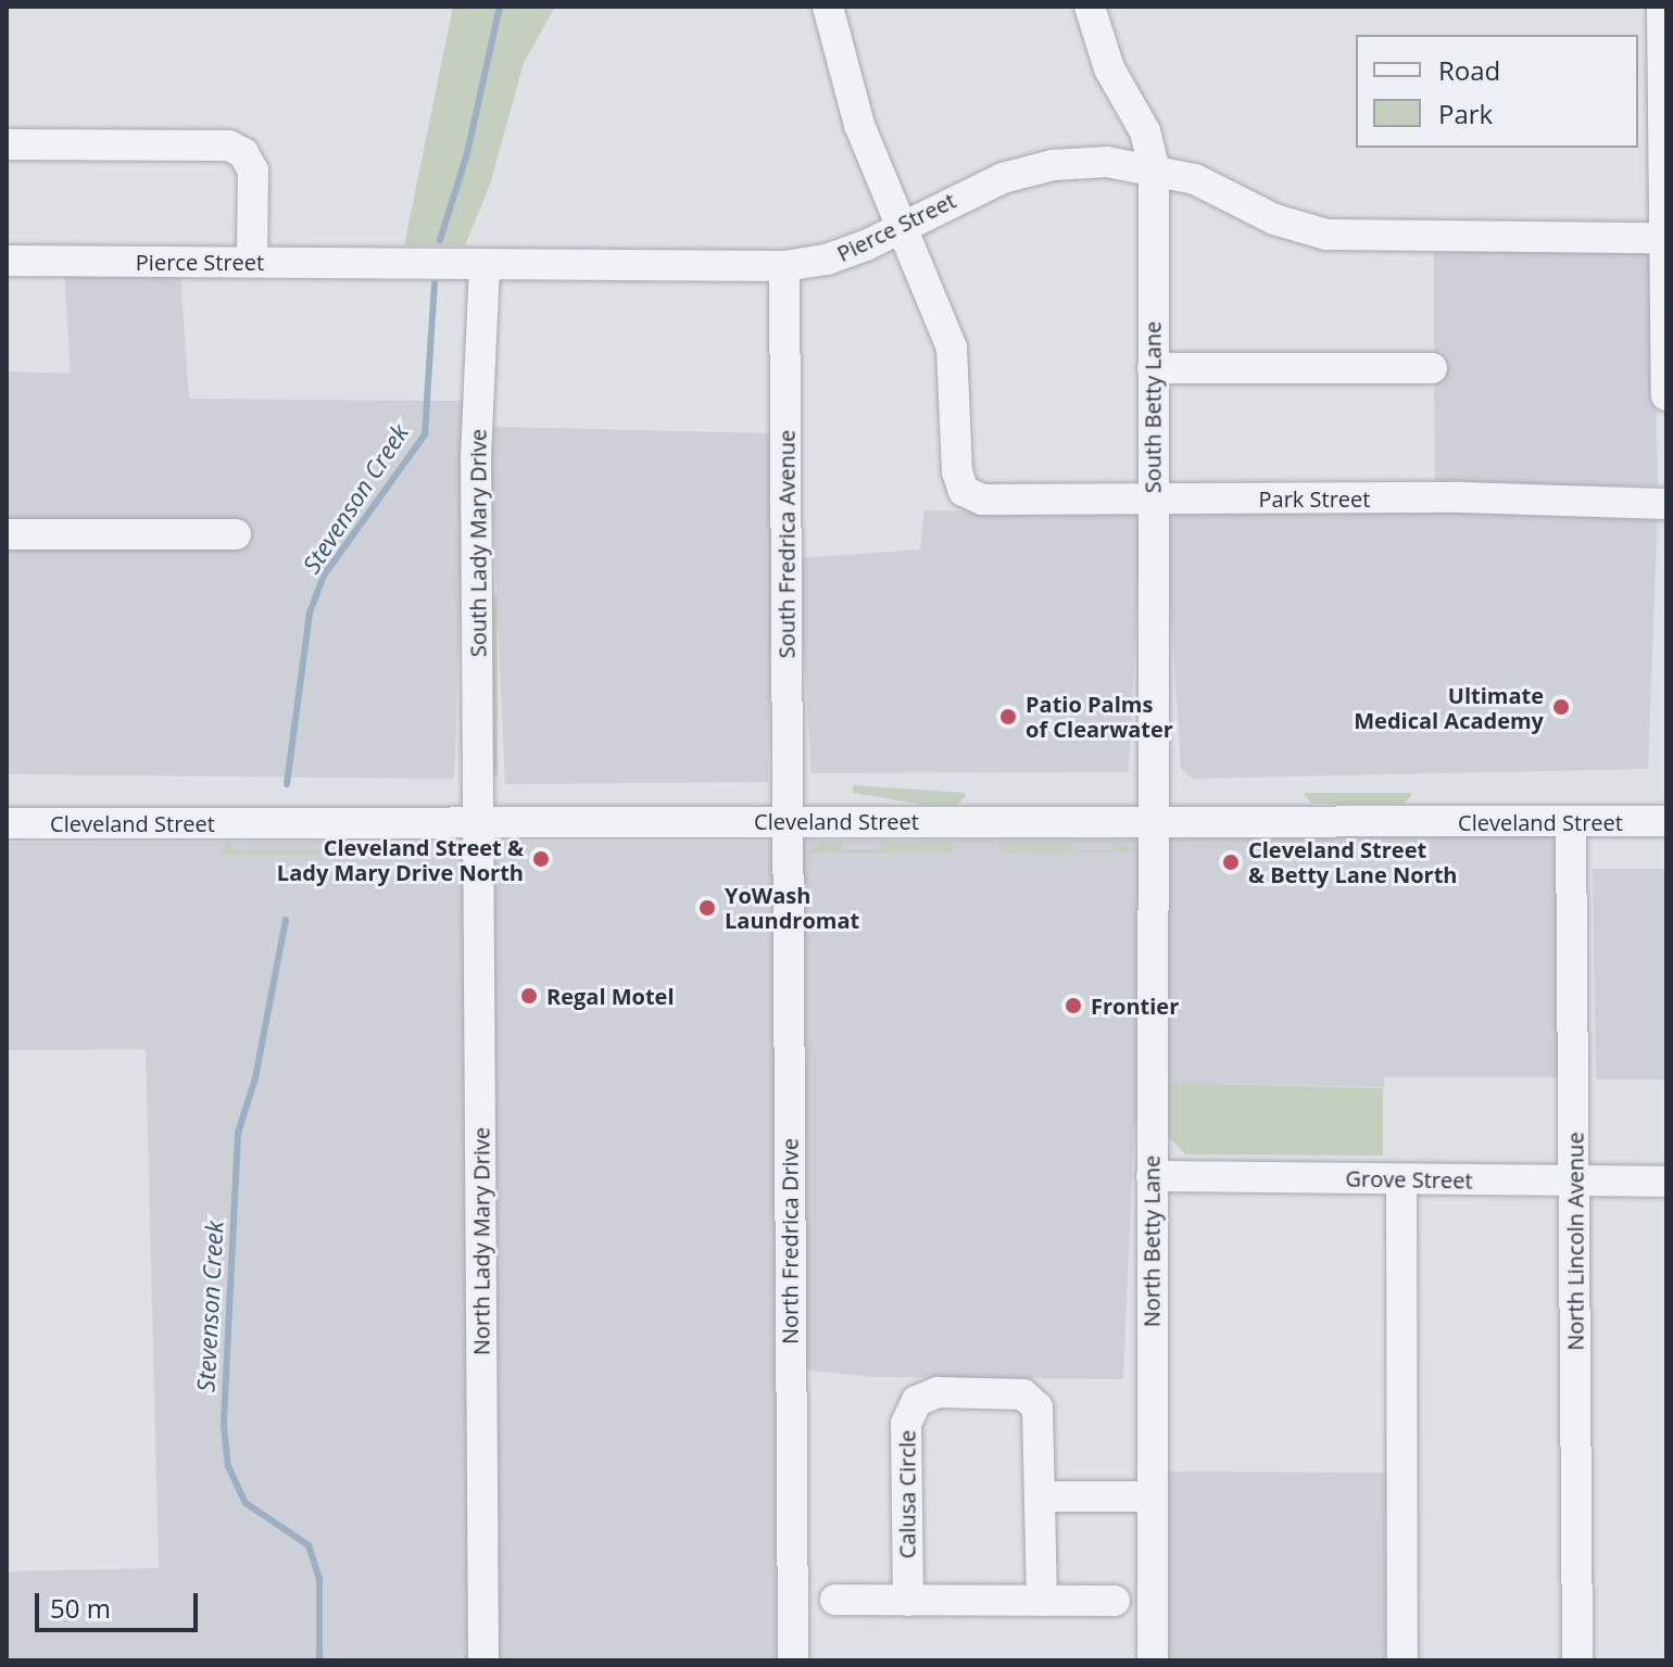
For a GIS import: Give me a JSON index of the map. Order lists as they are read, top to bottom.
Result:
{
  "streets": {
    "street": [
      "Pierce Street",
      "South Betty Lane",
      "Park Street",
      "South Lady Mary Drive",
      "South Fredrica Avenue",
      "Cleveland Street",
      "Grove Street",
      "North Lady Mary Drive",
      "North Fredrica Drive",
      "North Betty Lane",
      "North Lincoln Avenue",
      "Calusa Circle"
    ]
  },
  "crossings": [
    ["Pierce Street", "South Betty Lane"],
    ["Pierce Street", "Park Street"],
    ["Pierce Street", "South Lady Mary Drive"],
    ["Pierce Street", "South Fredrica Avenue"],
    ["South Betty Lane", "Park Street"],
    ["South Betty Lane", "Cleveland Street"],
    ["South Betty Lane", "North Betty Lane"],
    ["South Lady Mary Drive", "Cleveland Street"],
    ["South Lady Mary Drive", "North Lady Mary Drive"],
    ["South Fredrica Avenue", "Cleveland Street"],
    ["South Fredrica Avenue", "North Fredrica Drive"],
    ["Cleveland Street", "North Lady Mary Drive"],
    ["Cleveland Street", "North Fredrica Drive"],
    ["Cleveland Street", "North Betty Lane"],
    ["Cleveland Street", "North Lincoln Avenue"],
    ["Grove Street", "North Betty Lane"],
    ["Grove Street", "North Lincoln Avenue"]
  ],
  "water": ["Stevenson Creek"],
  "places": [
    "Ultimate Medical Academy",
    "Patio Palms of Clearwater",
    "Cleveland Street & Lady Mary Drive North",
    "Cleveland Street & Betty Lane North",
    "YoWash Laundromat",
    "Regal Motel",
    "Frontier"
  ],
  "legend": ["Road", "Park"],
  "scale_bar": "50 m"
}
